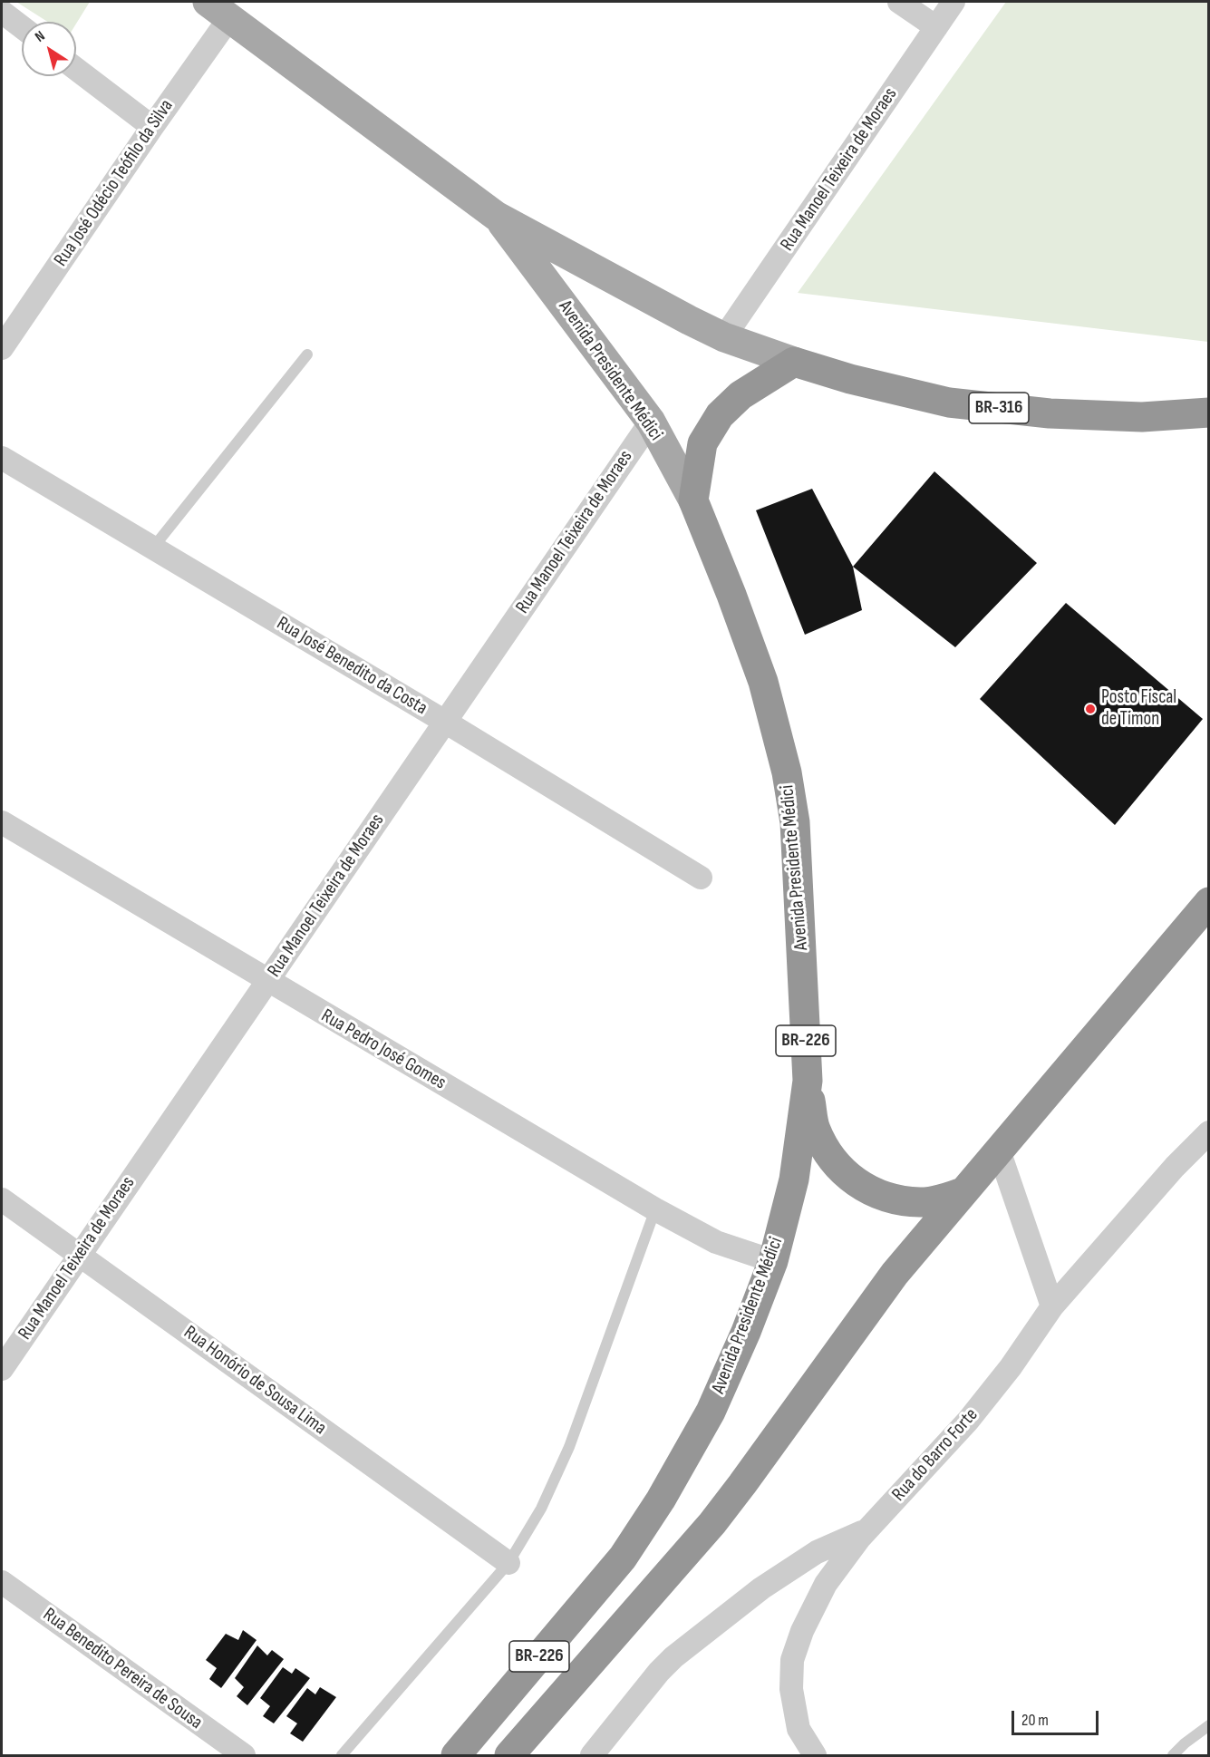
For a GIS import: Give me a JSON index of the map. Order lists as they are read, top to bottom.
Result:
{
  "streets": {
    "highway": ["Avenida Presidente Médici", "BR-316", "BR-226"],
    "street": [
      "Rua Manoel Teixeira de Moraes",
      "Rua José Odécio Teófilo da Silva",
      "Rua José Benedito da Costa",
      "Rua Pedro José Gomes",
      "Rua Honório de Sousa Lima",
      "Rua do Barro Forte",
      "Rua Benedito Pereira de Sousa"
    ]
  },
  "crossings": [
    ["Rua Manoel Teixeira de Moraes", "Avenida Presidente Médici"],
    ["Rua Manoel Teixeira de Moraes", "Rua José Benedito da Costa"],
    ["Rua Manoel Teixeira de Moraes", "Rua Pedro José Gomes"],
    ["Rua Manoel Teixeira de Moraes", "Rua Honório de Sousa Lima"],
    ["Rua José Odécio Teófilo da Silva", "Avenida Presidente Médici"],
    ["Avenida Presidente Médici", "Rua Pedro José Gomes"]
  ],
  "places": ["Posto Fiscal de Timon"],
  "scale_bar": "20 m",
  "north": "top left"
}
